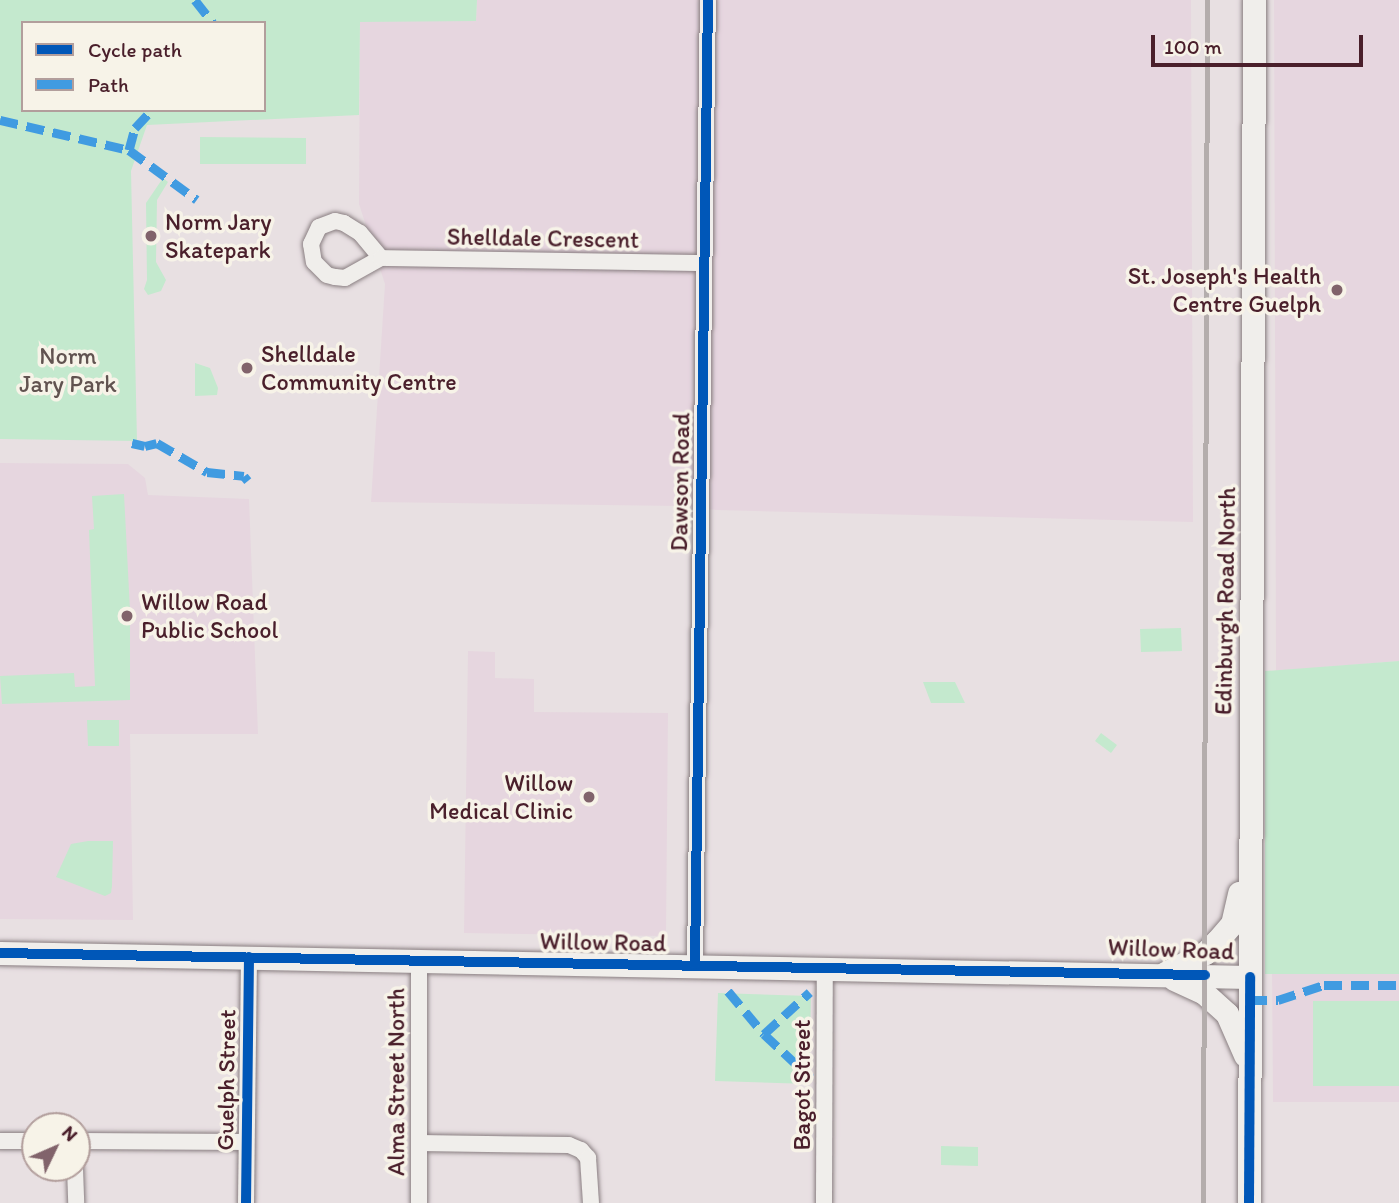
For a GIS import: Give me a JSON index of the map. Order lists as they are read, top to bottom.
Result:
{
  "streets": {
    "main road": ["Edinburgh Road North", "Willow Road"],
    "street": [
      "Shelldale Crescent",
      "Dawson Road",
      "Guelph Street",
      "Alma Street North",
      "Bagot Street"
    ]
  },
  "crossings": [
    ["Shelldale Crescent", "Dawson Road"],
    ["Dawson Road", "Willow Road"],
    ["Edinburgh Road North", "Willow Road"],
    ["Willow Road", "Guelph Street"],
    ["Willow Road", "Alma Street North"],
    ["Willow Road", "Bagot Street"]
  ],
  "parks": ["Norm Jary Park"],
  "places": [
    "Norm Jary Skatepark",
    "St. Joseph's Health Centre Guelph",
    "Shelldale Community Centre",
    "Willow Road Public School",
    "Willow Medical Clinic"
  ],
  "legend": ["Cycle path", "Path"],
  "scale_bar": "100 m",
  "north": "top right"
}
